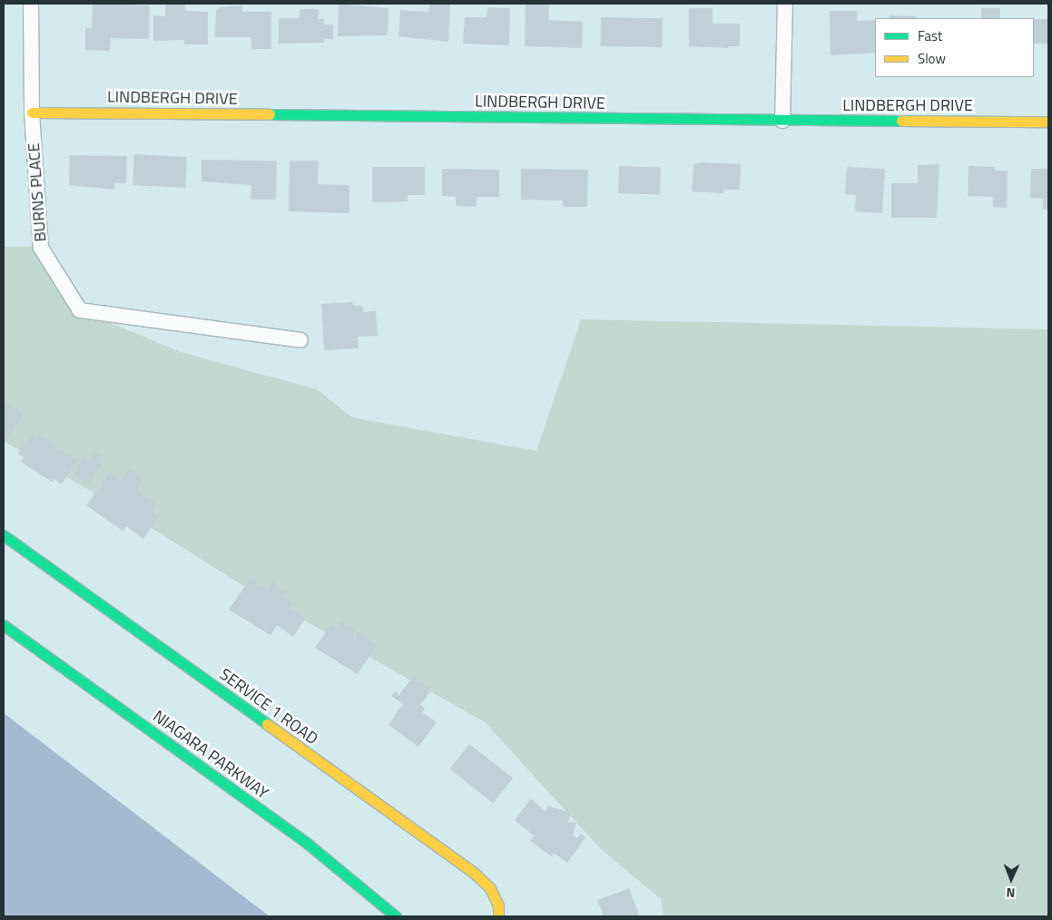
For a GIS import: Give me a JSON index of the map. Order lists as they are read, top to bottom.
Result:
{
  "streets": {
    "street": [
      "LINDBERGH DRIVE",
      "BURNS PLACE",
      "SERVICE 1 ROAD",
      "NIAGARA PARKWAY"
    ]
  },
  "crossings": [
    ["LINDBERGH DRIVE", "BURNS PLACE"]
  ],
  "legend": ["Fast", "Slow"],
  "north": "bottom"
}
